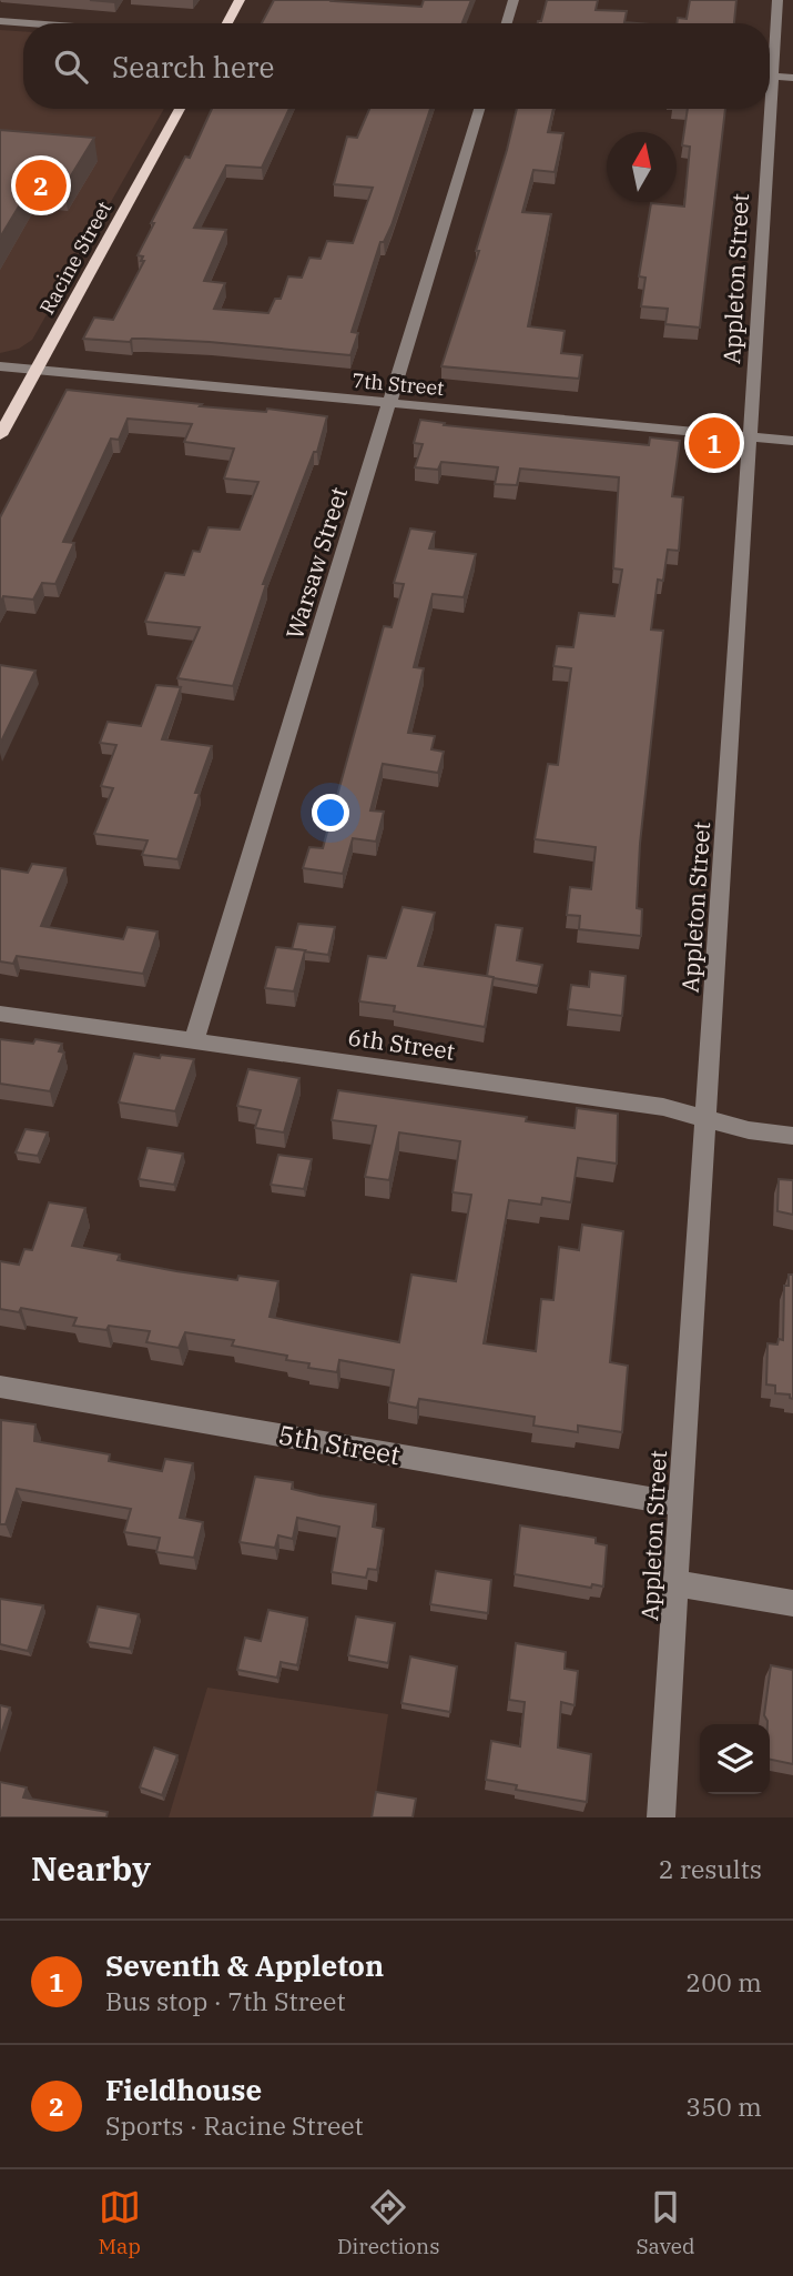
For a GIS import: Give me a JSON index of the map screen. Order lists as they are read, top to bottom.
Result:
{
  "streets": {
    "main road": ["Racine Street"],
    "street": [
      "Appleton Street",
      "7th Street",
      "Warsaw Street",
      "6th Street",
      "5th Street"
    ]
  },
  "crossings": [
    ["Racine Street", "7th Street"],
    ["Appleton Street", "7th Street"],
    ["Appleton Street", "6th Street"],
    ["Appleton Street", "5th Street"],
    ["7th Street", "Warsaw Street"],
    ["Warsaw Street", "6th Street"]
  ],
  "north": "top",
  "page": {
    "search": "Search here",
    "pins": ["2", "1"],
    "heading": ["Nearby", "2 results"],
    "list": [
      {
        "mark": "1",
        "name": "Seventh & Appleton",
        "note": "Bus stop · 7th Street",
        "value": "200 m"
      },
      {
        "mark": "2",
        "name": "Fieldhouse",
        "note": "Sports · Racine Street",
        "value": "350 m"
      }
    ],
    "nav": ["Map", "Directions", "Saved"]
  }
}
